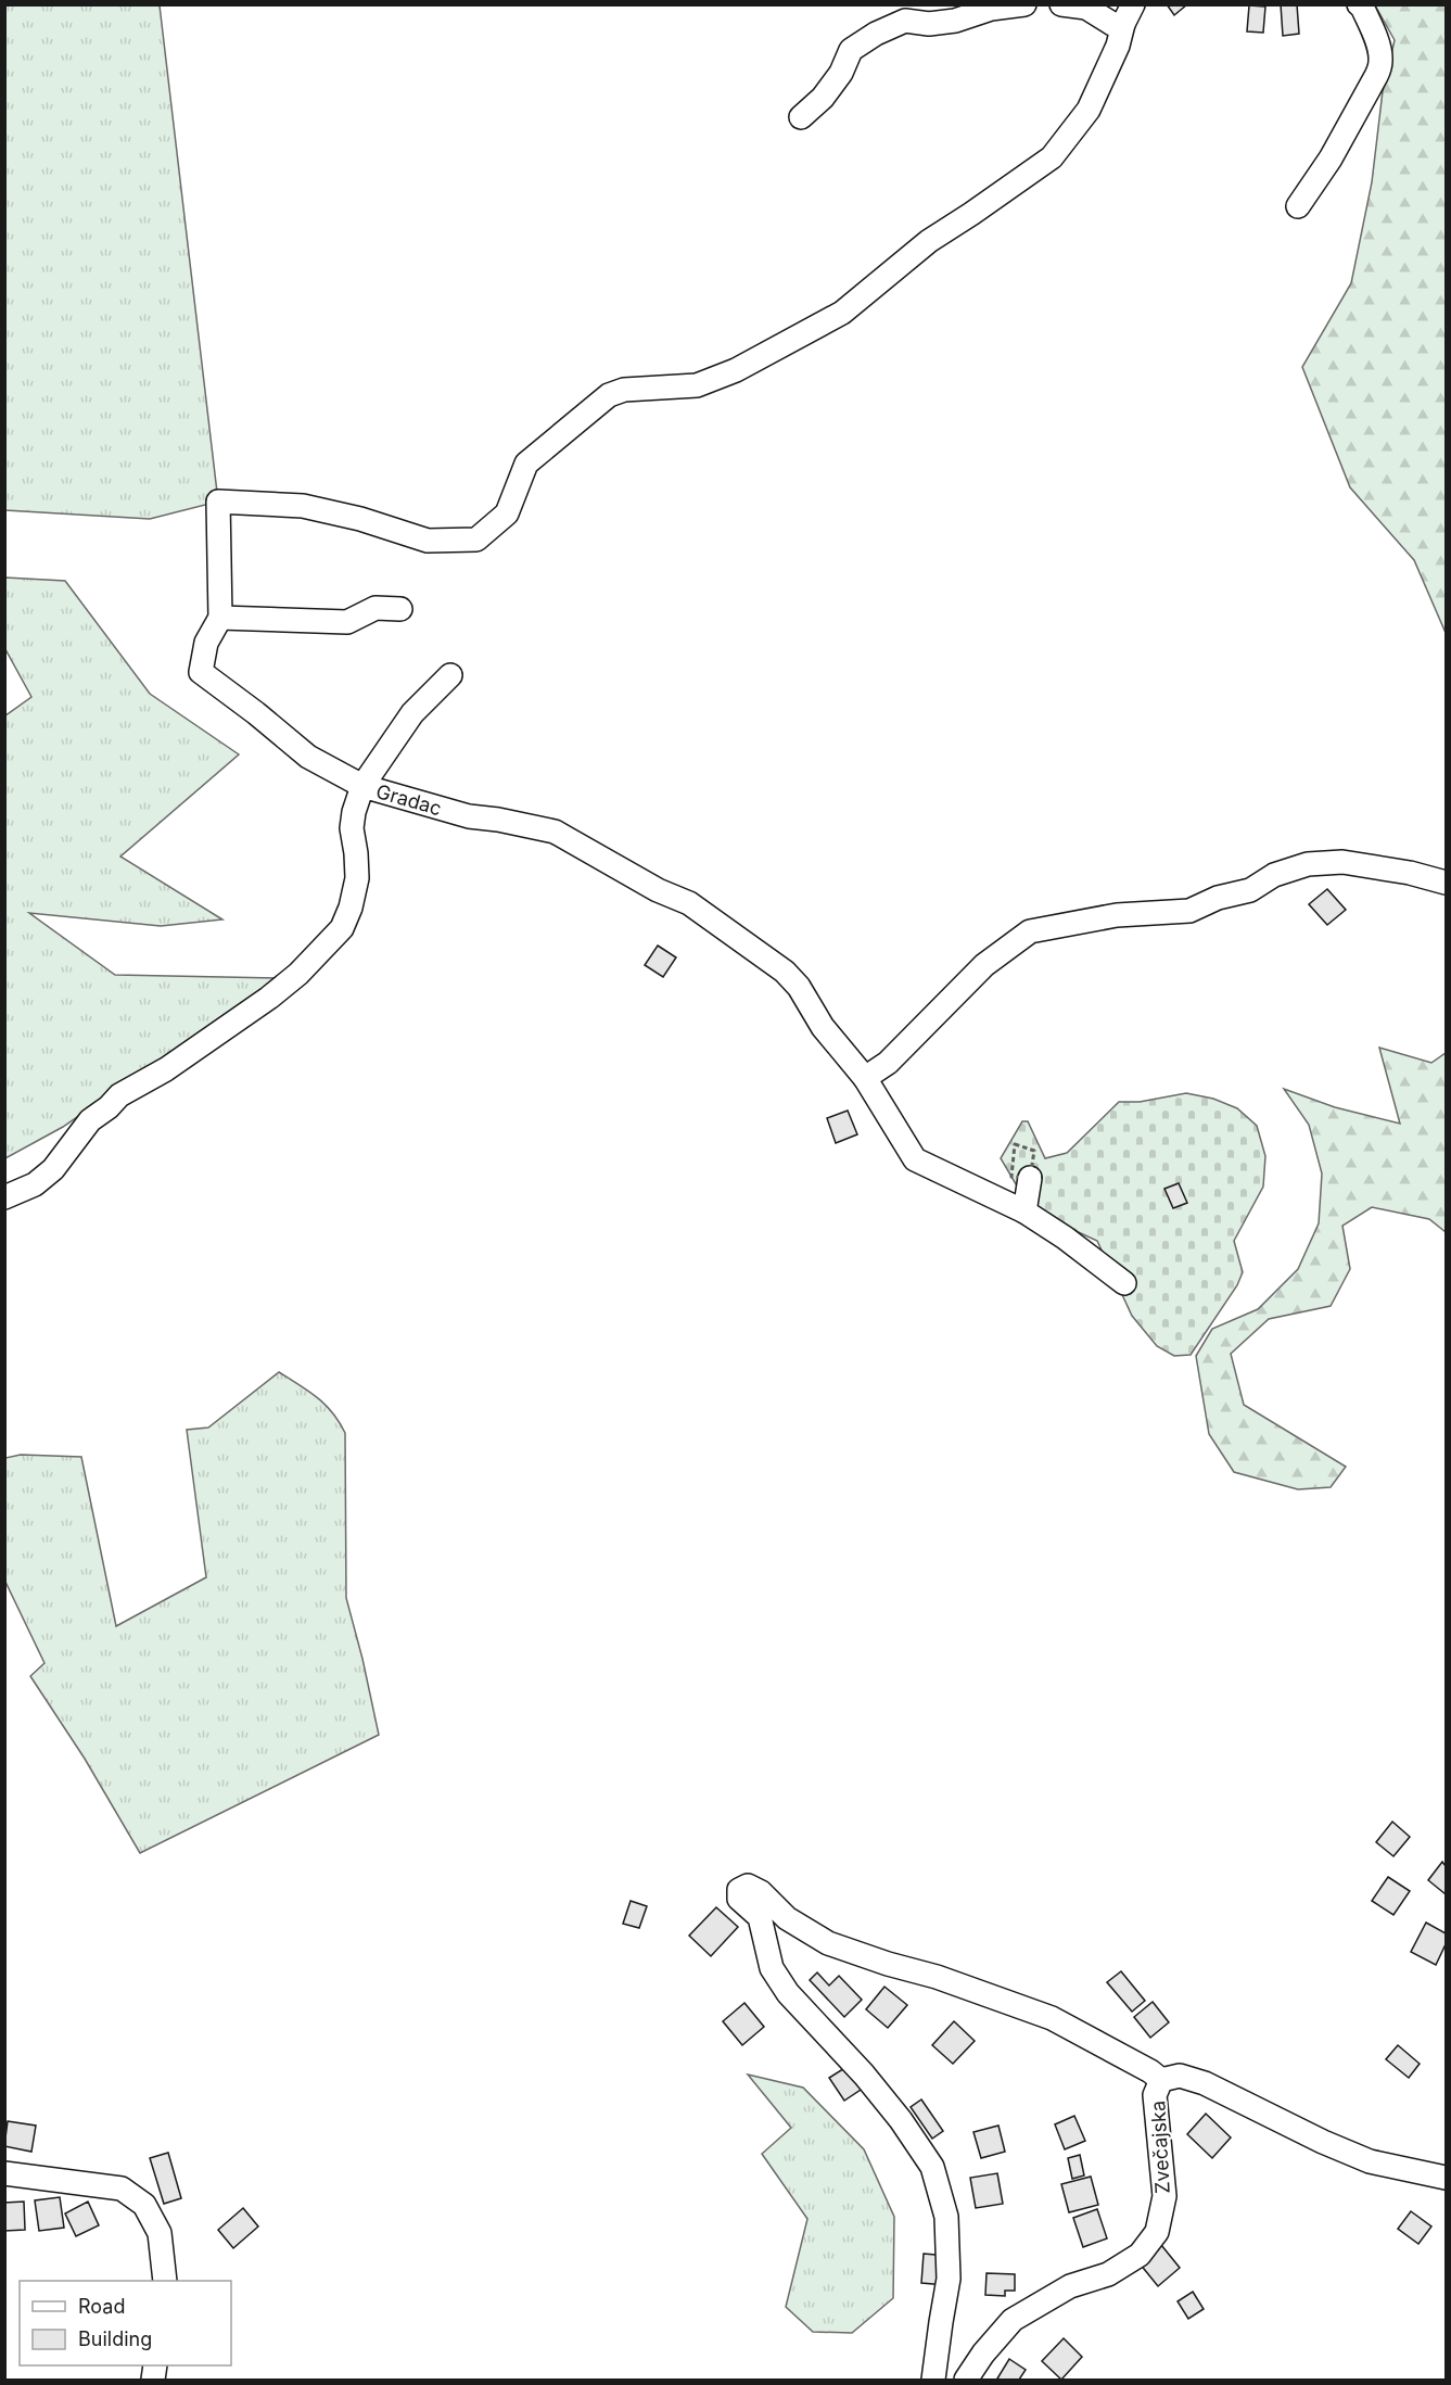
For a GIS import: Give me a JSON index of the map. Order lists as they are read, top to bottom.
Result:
{
  "streets": {
    "street": ["Gradac", "Zvečajska"]
  },
  "legend": ["Road", "Building"]
}
